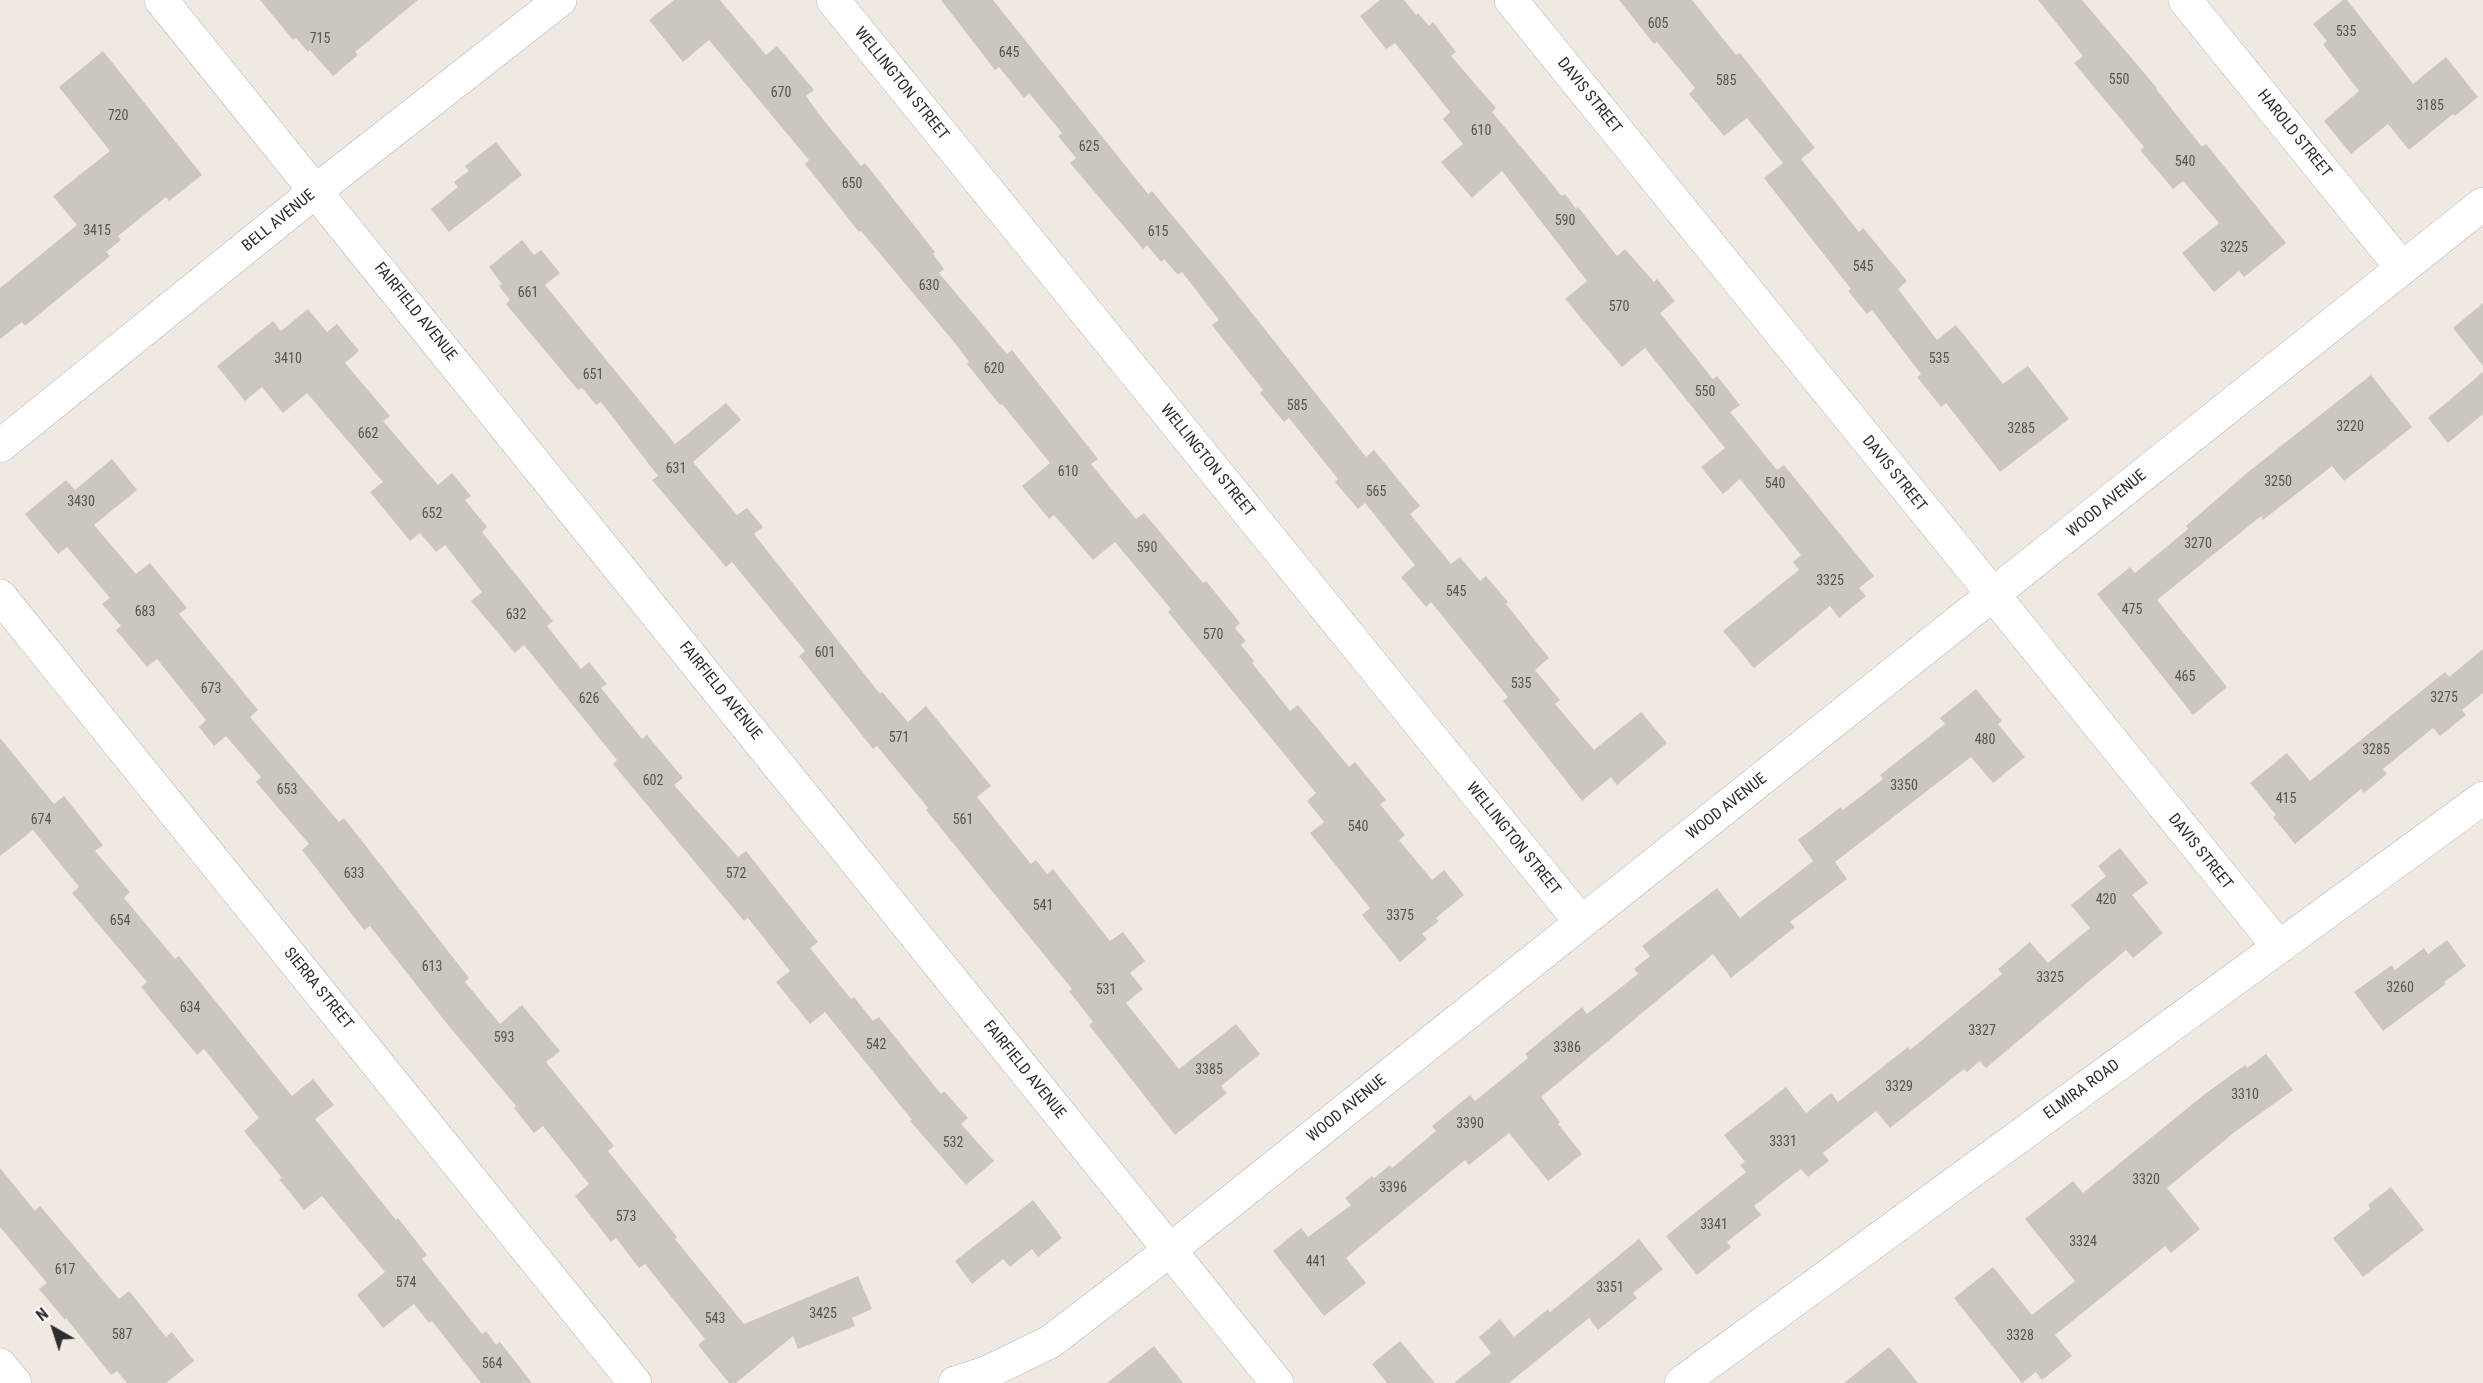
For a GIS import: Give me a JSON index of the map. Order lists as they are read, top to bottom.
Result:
{
  "streets": {
    "street": [
      "WELLINGTON STREET",
      "DAVIS STREET",
      "HAROLD STREET",
      "BELL AVENUE",
      "FAIRFIELD AVENUE",
      "WOOD AVENUE",
      "SIERRA STREET",
      "ELMIRA ROAD"
    ]
  },
  "crossings": [
    ["WELLINGTON STREET", "WOOD AVENUE"],
    ["DAVIS STREET", "WOOD AVENUE"],
    ["DAVIS STREET", "ELMIRA ROAD"],
    ["HAROLD STREET", "WOOD AVENUE"],
    ["BELL AVENUE", "FAIRFIELD AVENUE"],
    ["FAIRFIELD AVENUE", "WOOD AVENUE"]
  ],
  "house_numbers": [
    "605",
    "535",
    "715",
    "645",
    "550",
    "585",
    "670",
    "3185",
    "720",
    "610",
    "625",
    "540",
    "650",
    "590",
    "3415",
    "615",
    "3225",
    "545",
    "630",
    "661",
    "570",
    "3410",
    "535",
    "620",
    "651",
    "550",
    "585",
    "3220",
    "3285",
    "662",
    "631",
    "610",
    "3250",
    "540",
    "565",
    "3430",
    "652",
    "3270",
    "590",
    "3325",
    "545",
    "475",
    "683",
    "632",
    "570",
    "601",
    "465",
    "535",
    "673",
    "3275",
    "626",
    "571",
    "480",
    "3285",
    "602",
    "3350",
    "653",
    "415",
    "674",
    "561",
    "540",
    "633",
    "572",
    "420",
    "541",
    "3375",
    "654",
    "613",
    "3325",
    "3260",
    "531",
    "634",
    "3327",
    "593",
    "542",
    "3386",
    "3385",
    "3329",
    "3310",
    "3390",
    "3331",
    "532",
    "3320",
    "3396",
    "573",
    "3341",
    "3324",
    "441",
    "617",
    "574",
    "3351",
    "3425",
    "543",
    "587",
    "3328",
    "564"
  ],
  "north": "top left"
}
